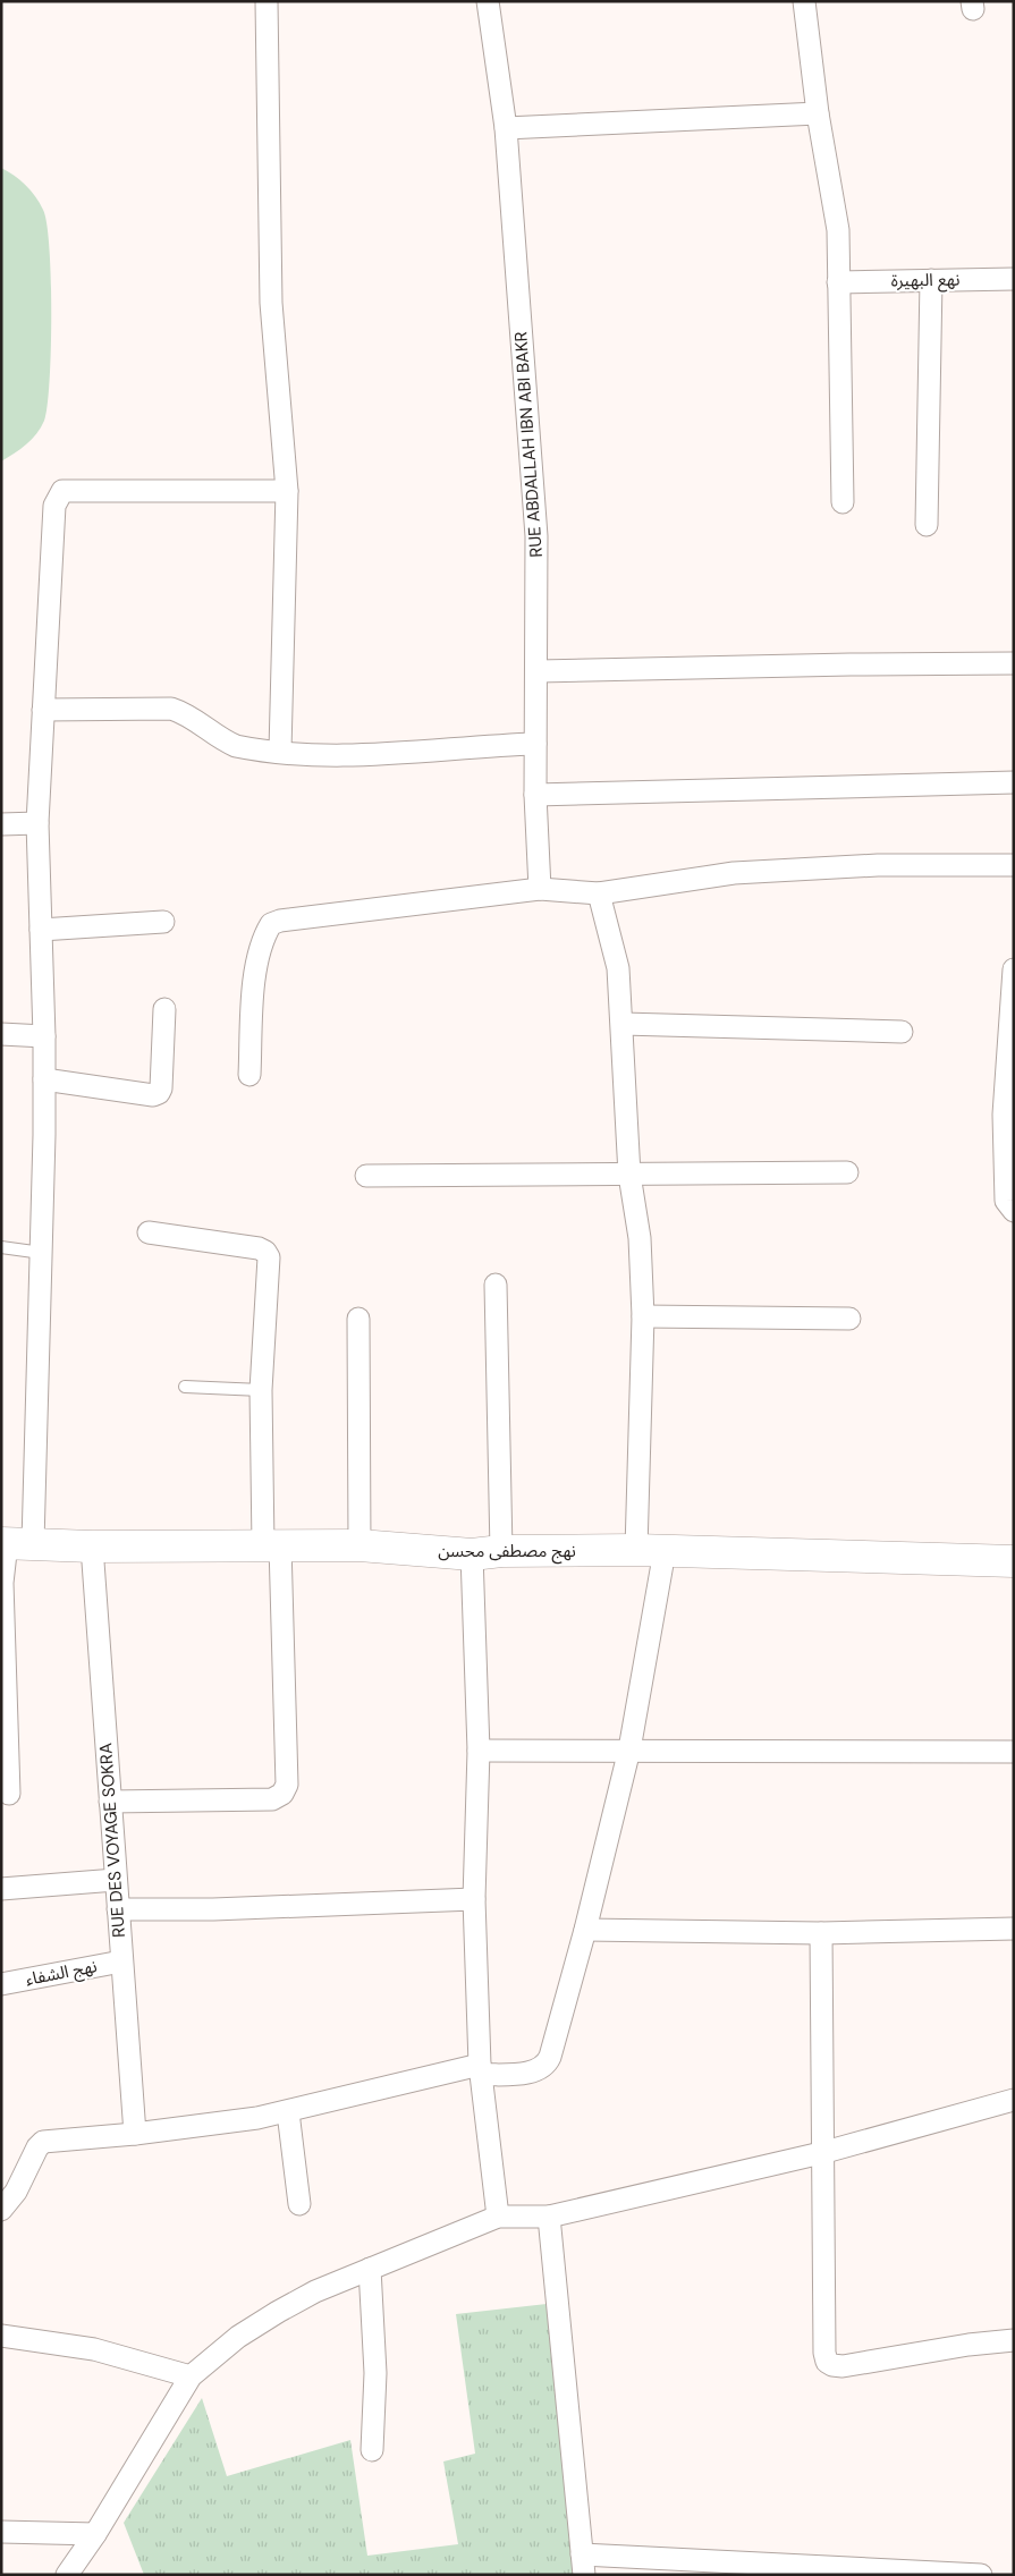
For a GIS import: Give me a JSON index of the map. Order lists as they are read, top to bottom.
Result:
{
  "streets": {
    "main road": ["نهج مصطفى محسن"],
    "street": [
      "نهع البهيرة",
      "RUE ABDALLAH IBN ABI BAKR",
      "RUE DES VOYAGE SOKRA",
      "نهج الشفاء"
    ]
  },
  "crossings": [
    ["نهج مصطفى محسن", "RUE DES VOYAGE SOKRA"],
    ["RUE DES VOYAGE SOKRA", "نهج الشفاء"]
  ]
}
